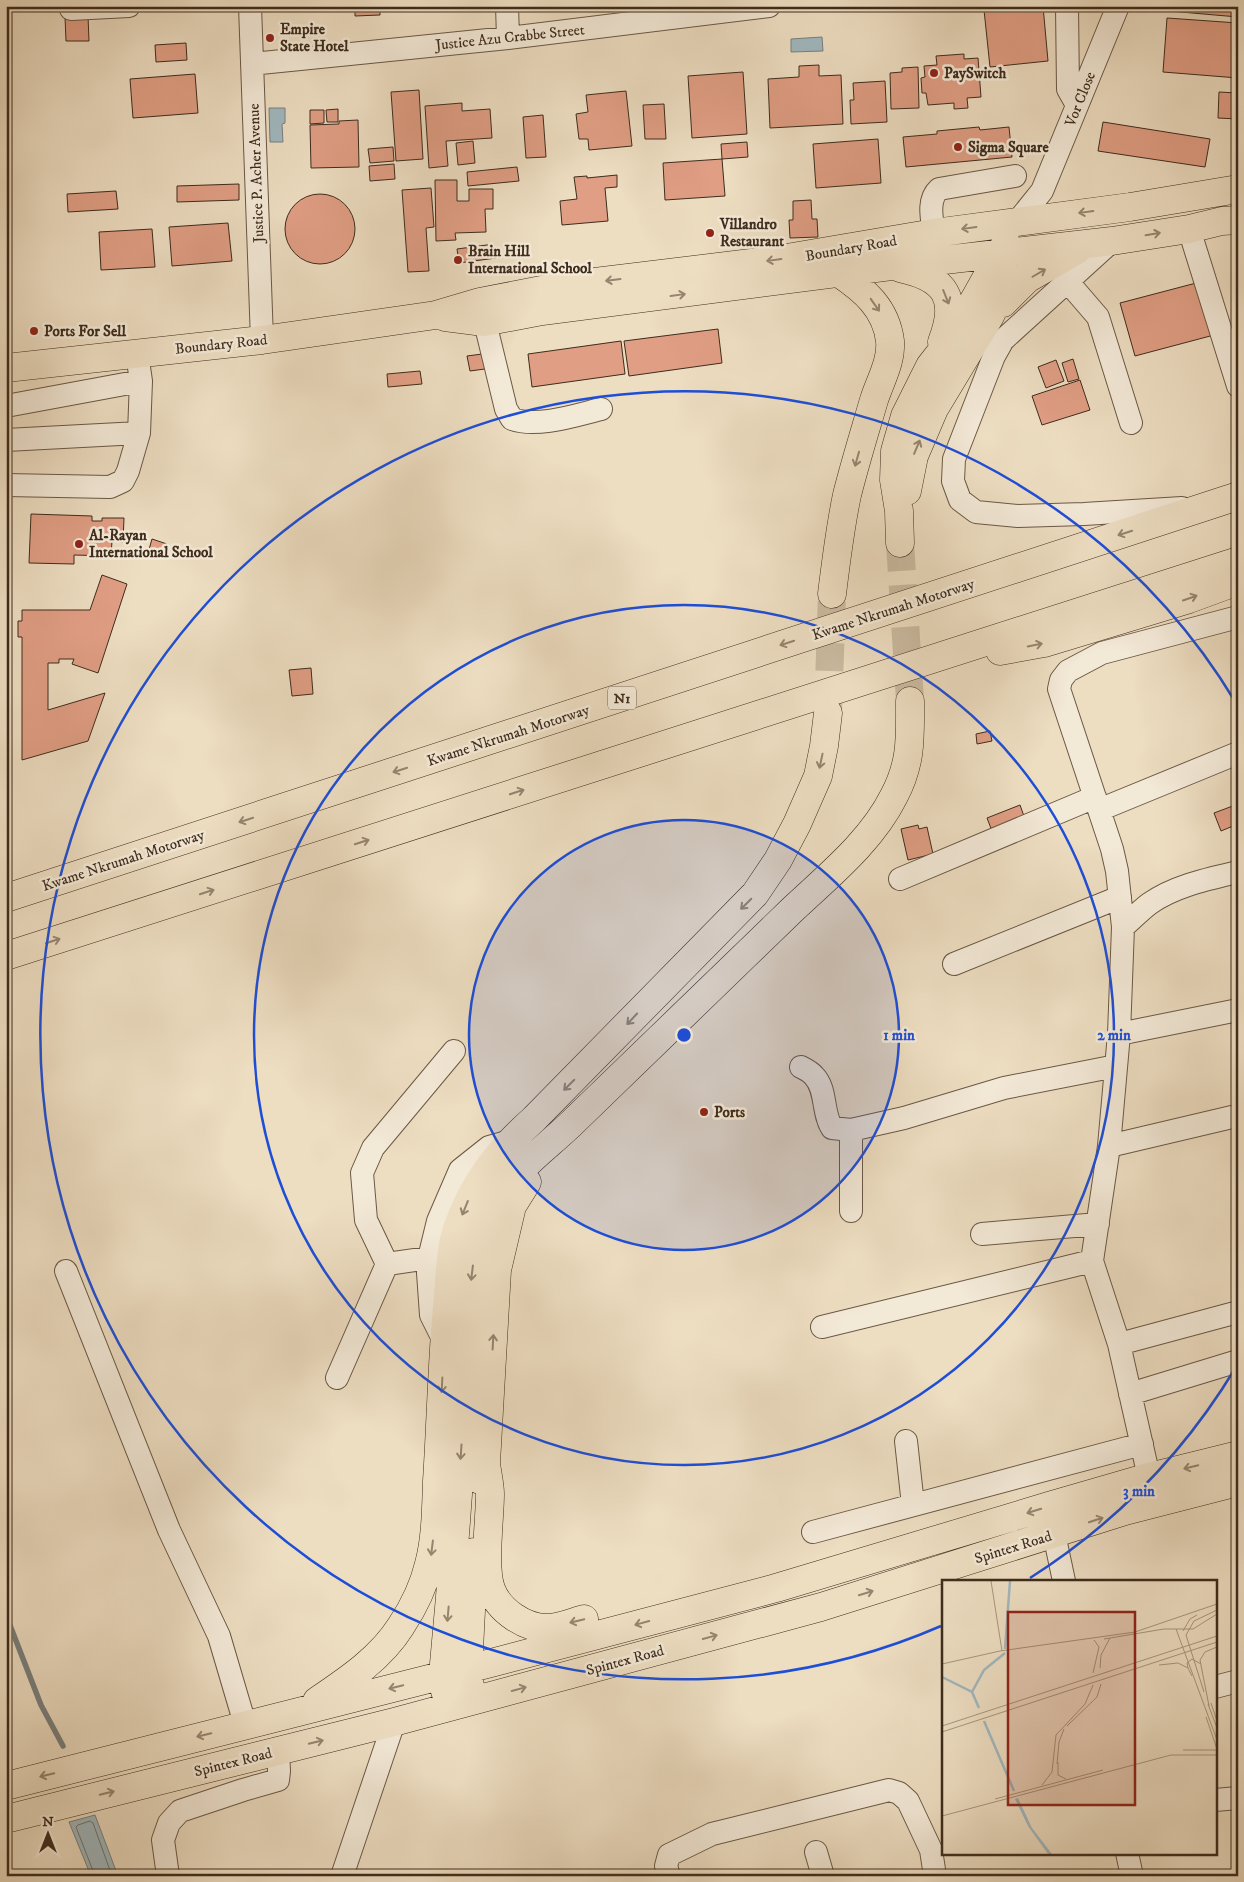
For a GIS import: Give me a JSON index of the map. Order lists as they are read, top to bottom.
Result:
{
  "streets": {
    "main road": [
      "Boundary Road",
      "Kwame Nkrumah Motorway",
      "N1",
      "Spintex Road"
    ],
    "street": ["Justice Azu Crabbe Street", "Vor Close", "Justice P. Acher Avenue"]
  },
  "crossings": [
    ["Justice Azu Crabbe Street", "Justice P. Acher Avenue"],
    ["Vor Close", "Boundary Road"],
    ["Justice P. Acher Avenue", "Boundary Road"]
  ],
  "places": [
    "Empire State Hotel",
    "PaySwitch",
    "Sigma Square",
    "Villandro Restaurant",
    "Brain Hill International School",
    "Ports For Sell",
    "Al-Rayan International School",
    "Ports"
  ],
  "north": "top",
  "rings": ["1 min", "2 min", "3 min"]
}
